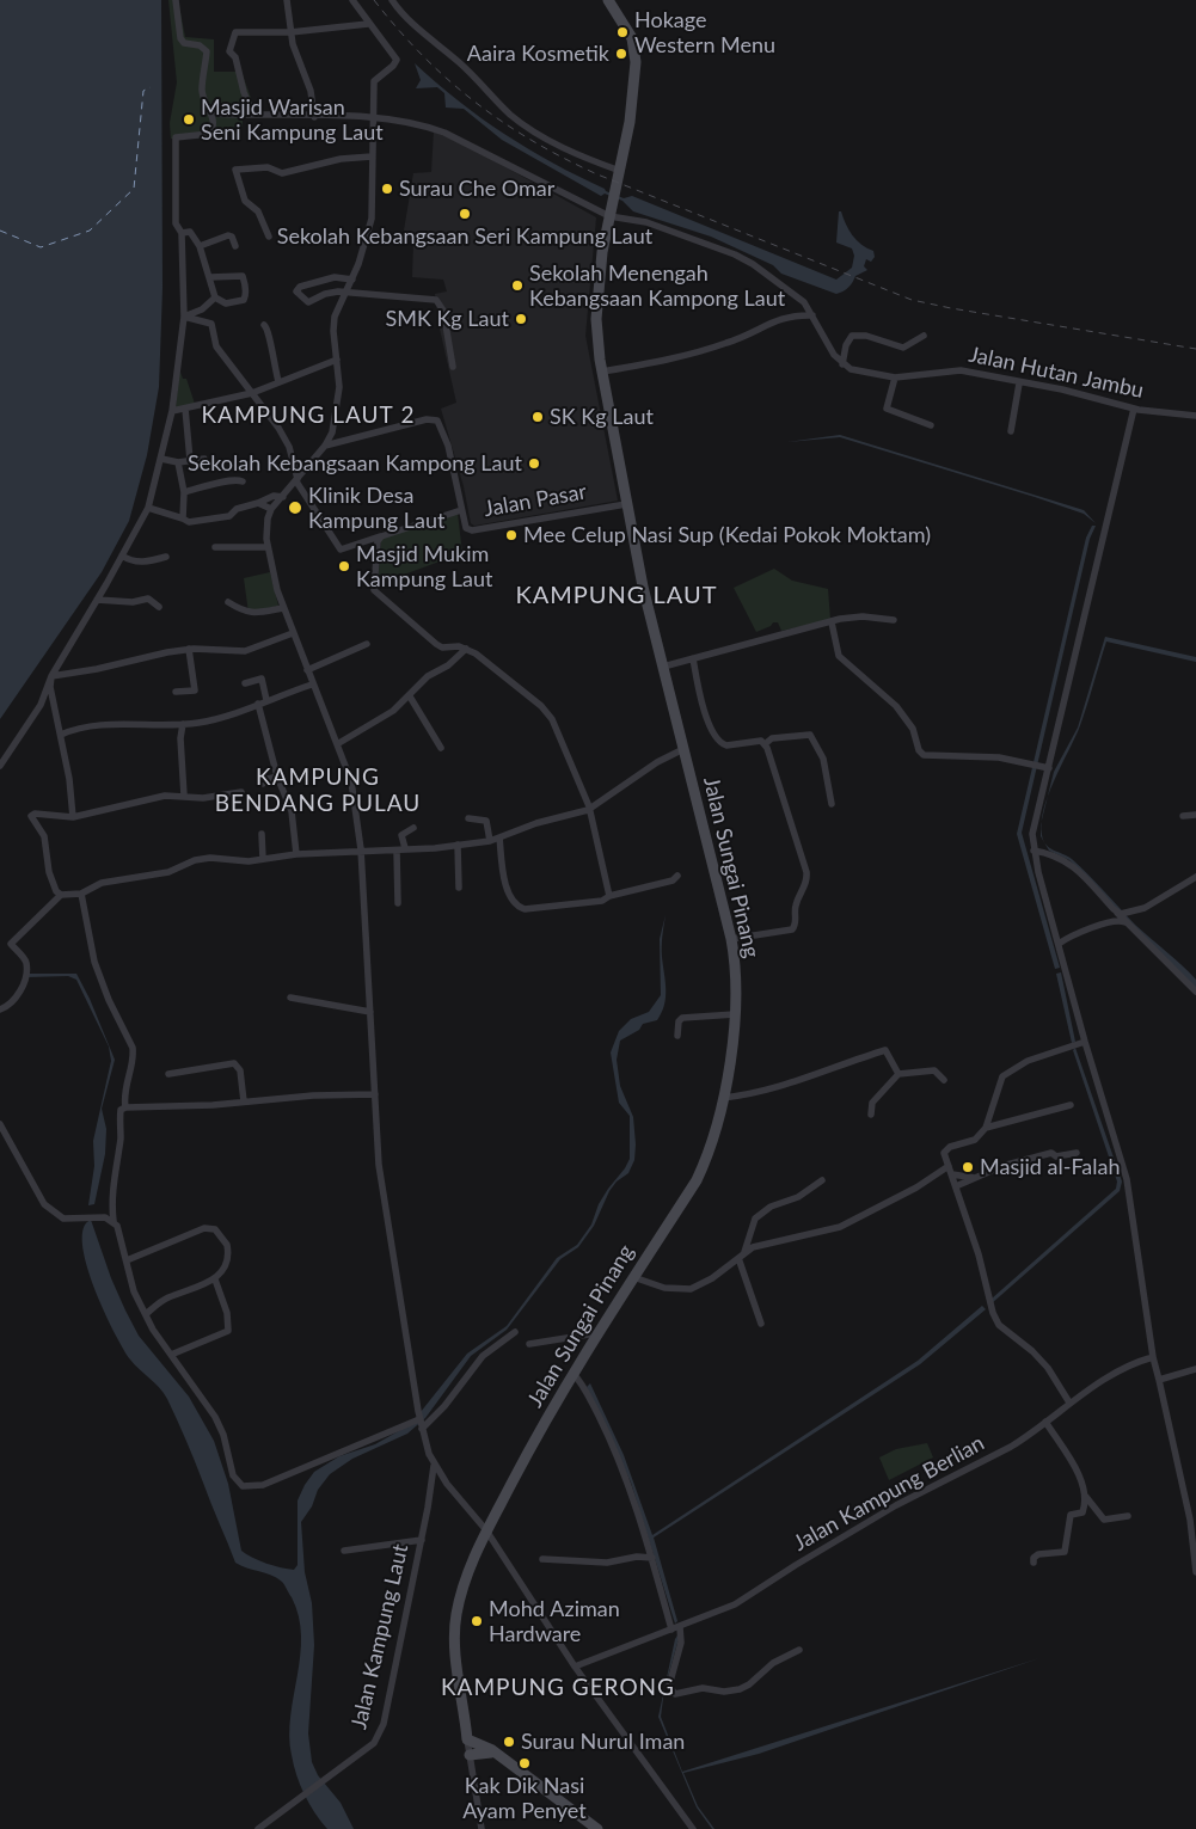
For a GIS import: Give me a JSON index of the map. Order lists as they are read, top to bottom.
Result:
{
  "streets": {
    "street": [
      "Jalan Hutan Jambu",
      "Jalan Pasar",
      "Jalan Sungai Pinang",
      "Jalan Kampung Berlian",
      "Jalan Kampung Laut"
    ]
  },
  "crossings": [
    ["Jalan Pasar", "Jalan Sungai Pinang"]
  ],
  "districts": [
    "KAMPUNG LAUT 2",
    "KAMPUNG LAUT",
    "KAMPUNG BENDANG PULAU",
    "KAMPUNG GERONG"
  ],
  "places": [
    "Hokage Western Menu",
    "Aaira Kosmetik",
    "Masjid Warisan Seni Kampung Laut",
    "Surau Che Omar",
    "Sekolah Kebangsaan Seri Kampung Laut",
    "Sekolah Menengah Kebangsaan Kampong Laut",
    "SMK Kg Laut",
    "SK Kg Laut",
    "Sekolah Kebangsaan Kampong Laut",
    "Klinik Desa Kampung Laut",
    "Mee Celup Nasi Sup (Kedai Pokok Moktam)",
    "Masjid Mukim Kampung Laut",
    "Masjid al-Falah",
    "Mohd Aziman Hardware",
    "Surau Nurul Iman",
    "Kak Dik Nasi Ayam Penyet"
  ]
}
